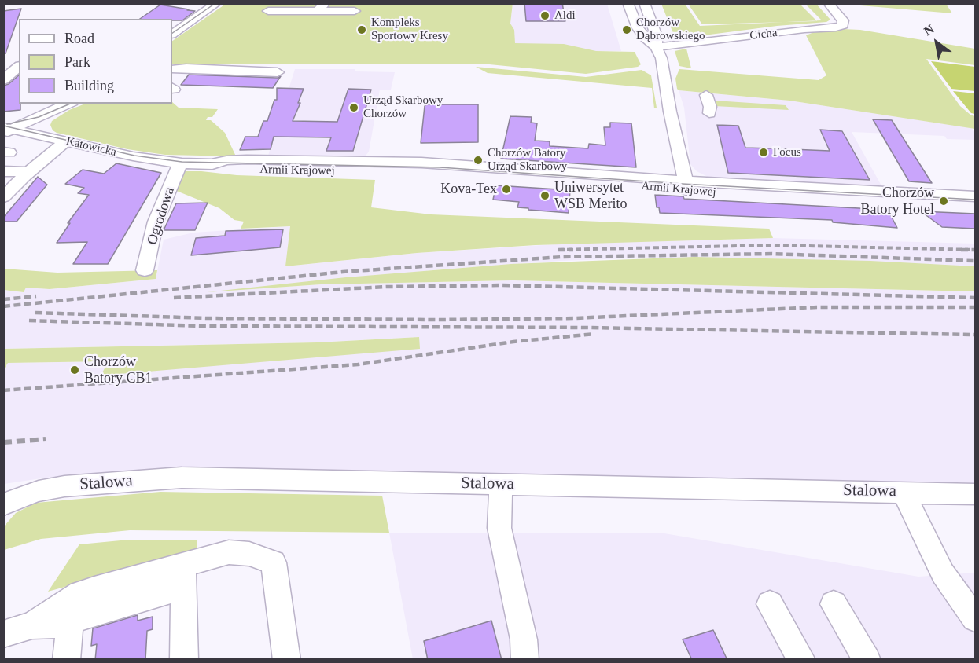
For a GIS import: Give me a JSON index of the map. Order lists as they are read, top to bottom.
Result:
{
  "streets": {
    "street": [
      "Cicha",
      "Katowicka",
      "Armii Krajowej",
      "Ogrodowa",
      "Stalowa"
    ]
  },
  "crossings": [
    ["Katowicka", "Armii Krajowej"],
    ["Katowicka", "Ogrodowa"],
    ["Armii Krajowej", "Ogrodowa"]
  ],
  "places": [
    "Aldi",
    "Kompleks Sportowy Kresy",
    "Chorzów Dąbrowskiego",
    "Urząd Skarbowy Chorzów",
    "Focus",
    "Chorzów Batory Urząd Skarbowy",
    "Kova-Tex",
    "Uniwersytet WSB Merito",
    "Chorzów Batory Hotel",
    "Chorzów Batory CB1"
  ],
  "legend": ["Road", "Park", "Building"],
  "north": "top left"
}
